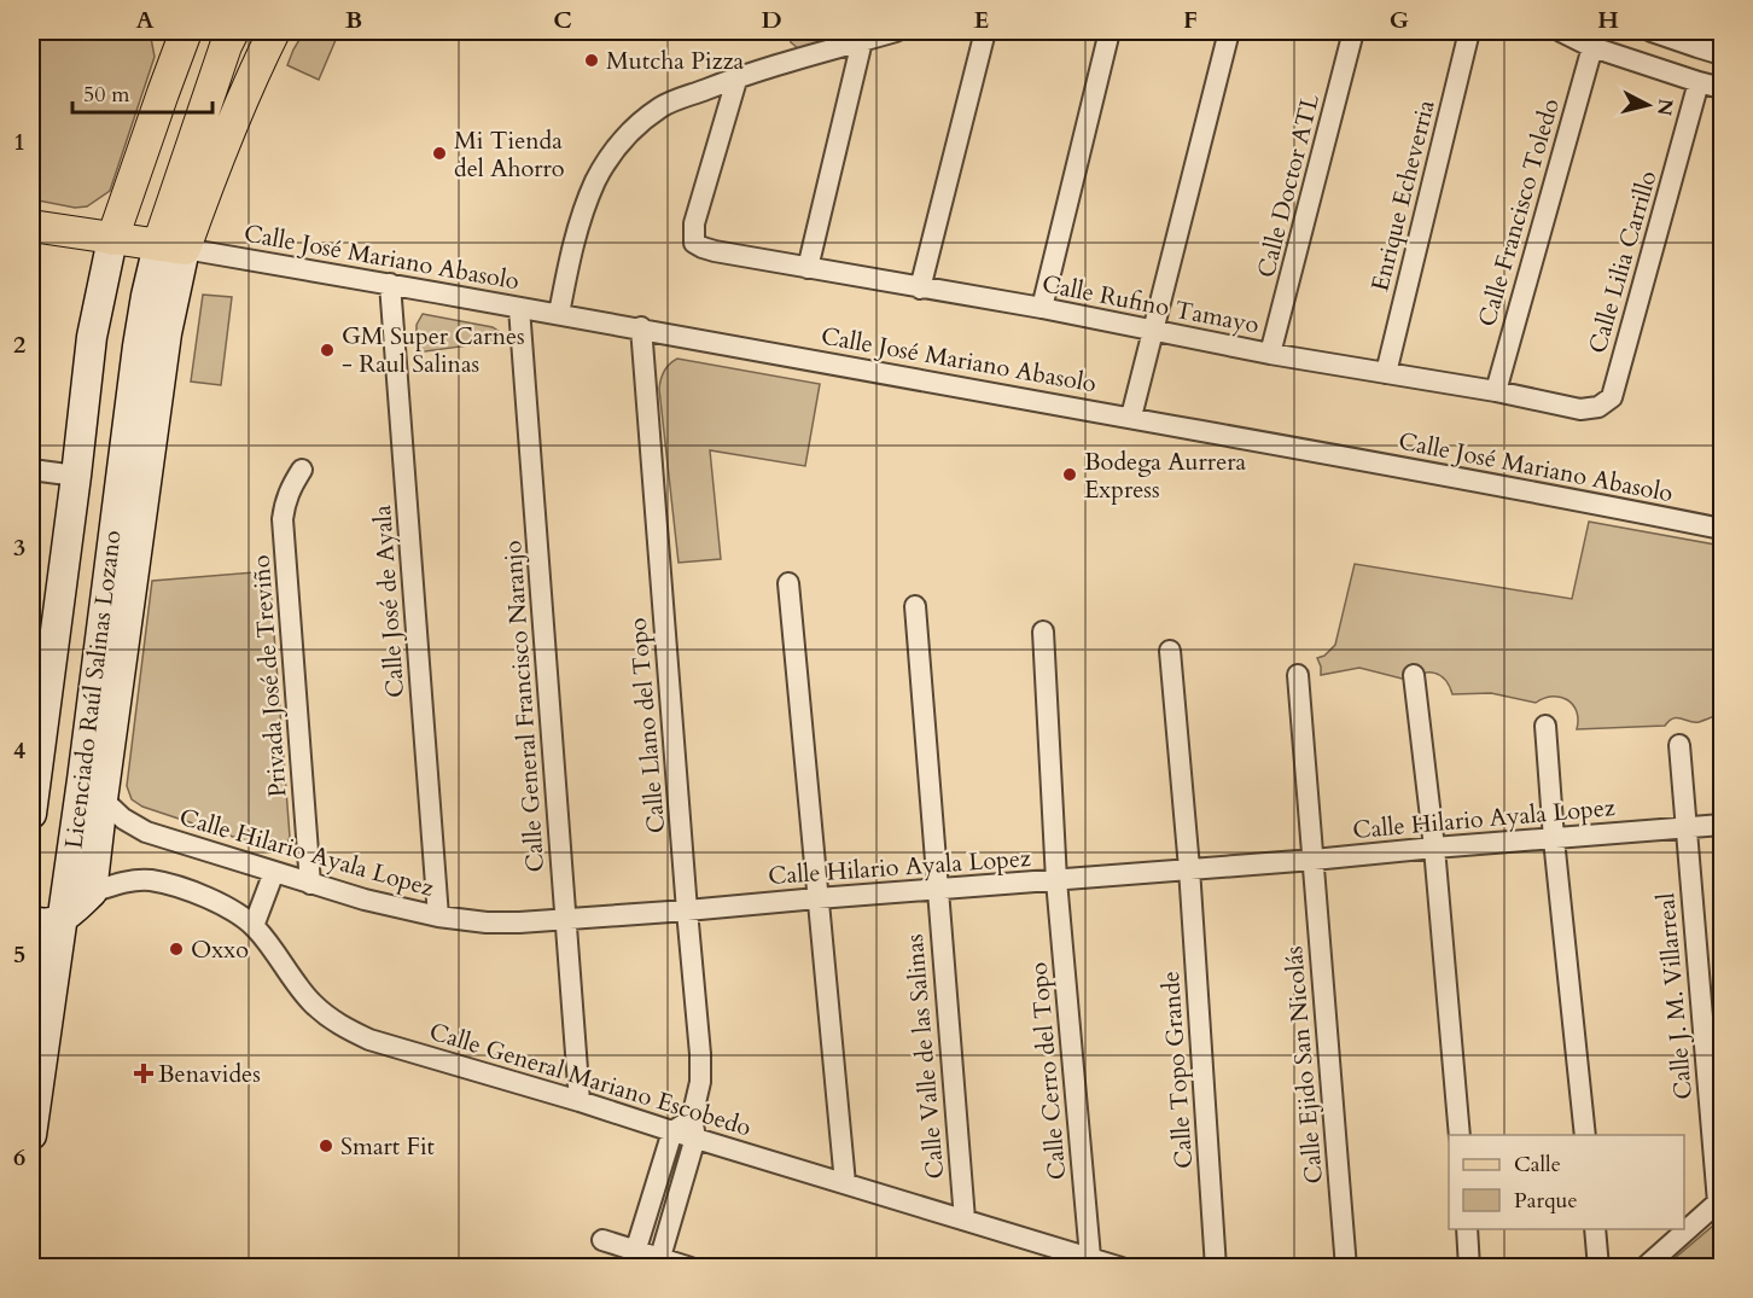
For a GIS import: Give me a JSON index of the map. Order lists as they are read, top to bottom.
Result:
{
  "streets": {
    "main road": ["Licenciado Raúl Salinas Lozano"],
    "street": [
      "Calle Doctor ATL",
      "Enrique Echeverria",
      "Calle Francisco Toledo",
      "Calle José Mariano Abasolo",
      "Calle Lilia Carrillo",
      "Calle Rufino Tamayo",
      "Calle José de Ayala",
      "Privada José de Treviño",
      "Calle General Francisco Naranjo",
      "Calle Llano del Topo",
      "Calle Hilario Ayala Lopez",
      "Calle J. M. Villarreal",
      "Calle Valle de las Salinas",
      "Calle Ejido San Nicolás",
      "Calle Topo Grande",
      "Calle Cerro del Topo",
      "Calle General Mariano Escobedo"
    ]
  },
  "crossings": [
    ["Calle Doctor ATL", "Calle Rufino Tamayo"],
    ["Enrique Echeverria", "Calle Rufino Tamayo"],
    ["Calle Francisco Toledo", "Calle Rufino Tamayo"],
    ["Calle José Mariano Abasolo", "Calle José de Ayala"],
    ["Calle José Mariano Abasolo", "Licenciado Raúl Salinas Lozano"],
    ["Calle José Mariano Abasolo", "Calle General Francisco Naranjo"],
    ["Calle José Mariano Abasolo", "Calle Llano del Topo"],
    ["Calle Lilia Carrillo", "Calle Rufino Tamayo"],
    ["Calle José de Ayala", "Calle Hilario Ayala Lopez"],
    ["Privada José de Treviño", "Calle Hilario Ayala Lopez"],
    ["Calle General Francisco Naranjo", "Calle Hilario Ayala Lopez"],
    ["Calle General Francisco Naranjo", "Calle General Mariano Escobedo"],
    ["Calle Llano del Topo", "Calle Hilario Ayala Lopez"],
    ["Calle Llano del Topo", "Calle General Mariano Escobedo"],
    ["Calle Hilario Ayala Lopez", "Calle J. M. Villarreal"],
    ["Calle Hilario Ayala Lopez", "Calle Valle de las Salinas"],
    ["Calle Hilario Ayala Lopez", "Calle Ejido San Nicolás"],
    ["Calle Hilario Ayala Lopez", "Calle Topo Grande"],
    ["Calle Hilario Ayala Lopez", "Calle Cerro del Topo"],
    ["Calle Valle de las Salinas", "Calle General Mariano Escobedo"],
    ["Calle Cerro del Topo", "Calle General Mariano Escobedo"]
  ],
  "places": {
    "other": [
      "Mutcha Pizza",
      "Mi Tienda del Ahorro",
      "GM Super Carnes - Raul Salinas",
      "Bodega Aurrera Express",
      "Oxxo",
      "Smart Fit"
    ],
    "health": ["Benavides"]
  },
  "legend": ["Calle", "Parque"],
  "scale_bar": "50 m",
  "north": "right",
  "grid": {
    "columns": [
      "A",
      "B",
      "C",
      "D",
      "E",
      "F",
      "G",
      "H"
    ],
    "rows": [
      "1",
      "2",
      "3",
      "4",
      "5",
      "6"
    ]
  }
}
